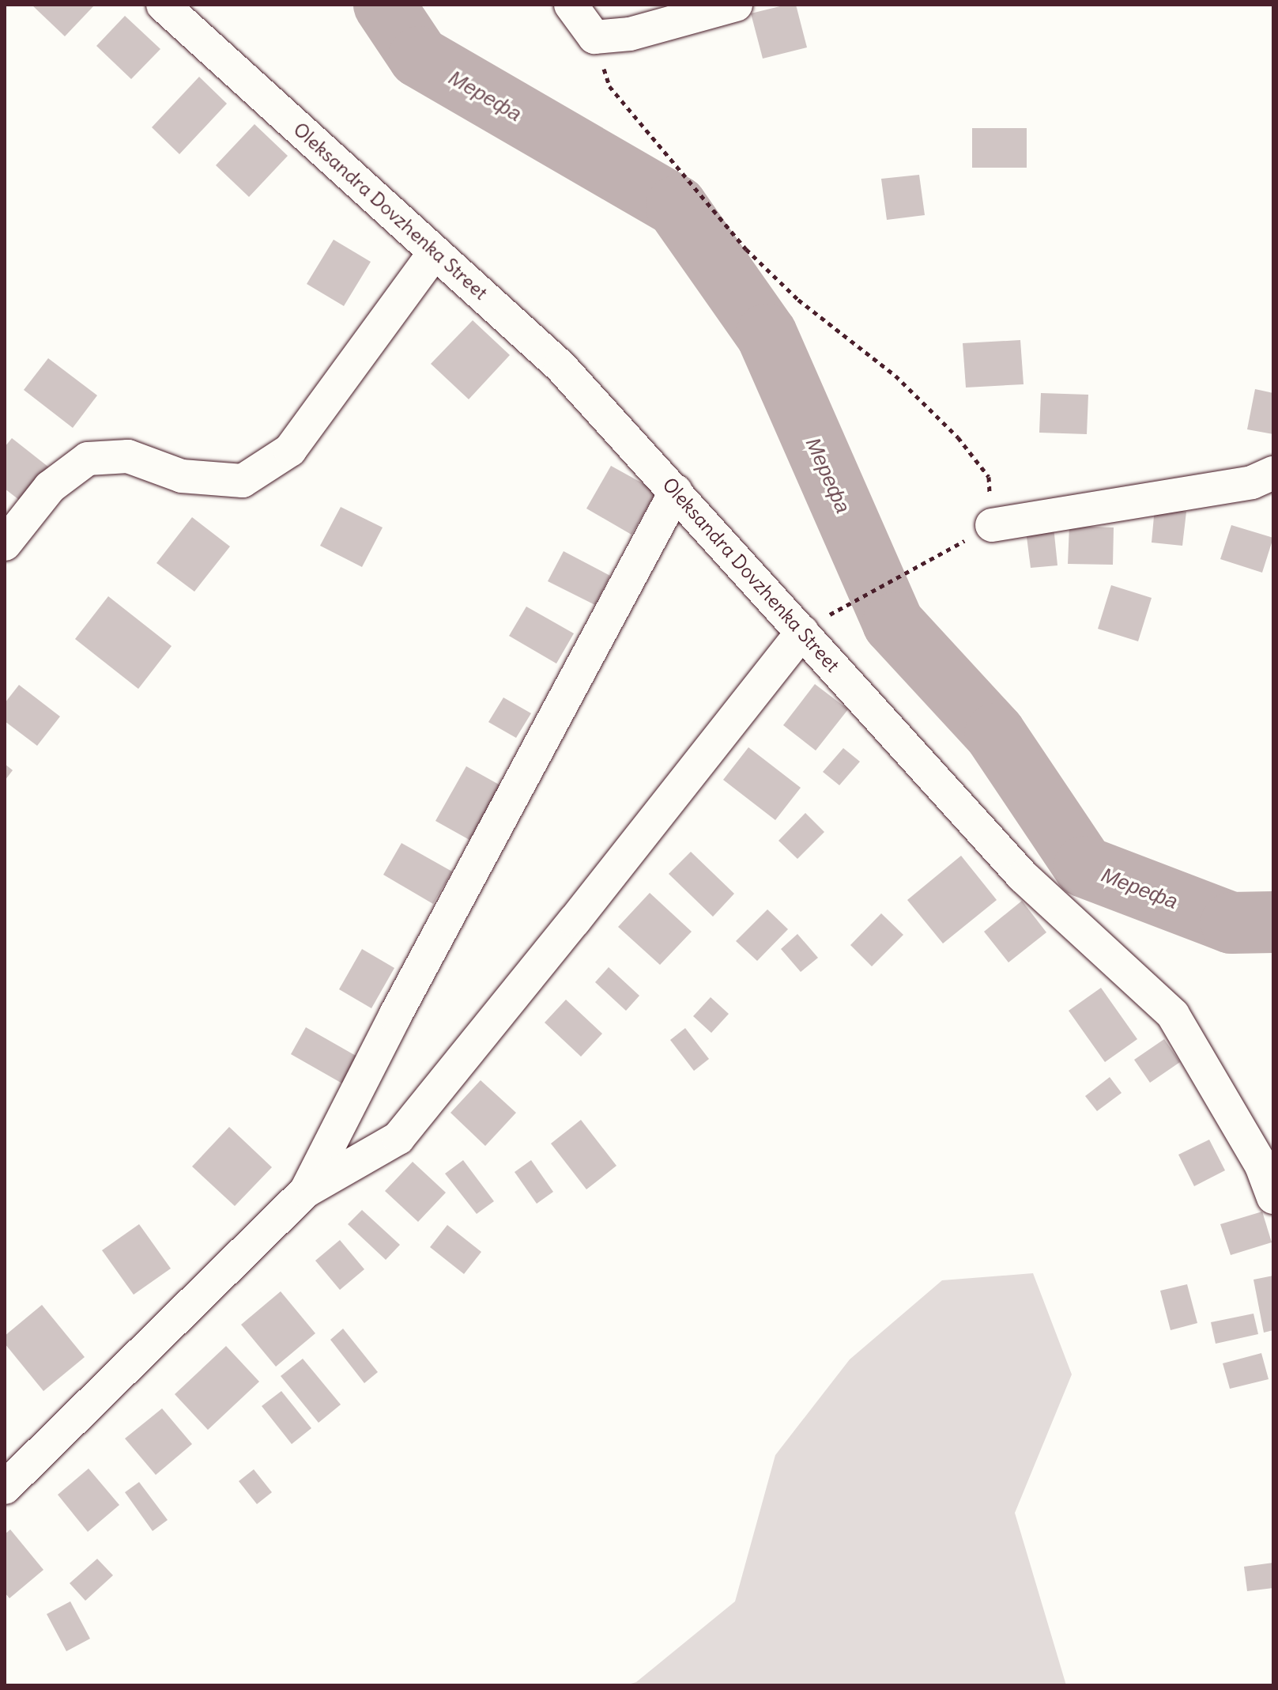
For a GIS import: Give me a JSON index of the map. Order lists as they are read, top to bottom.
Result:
{
  "streets": {
    "street": ["Oleksandra Dovzhenka Street"]
  },
  "water": ["Мерефа"]
}
